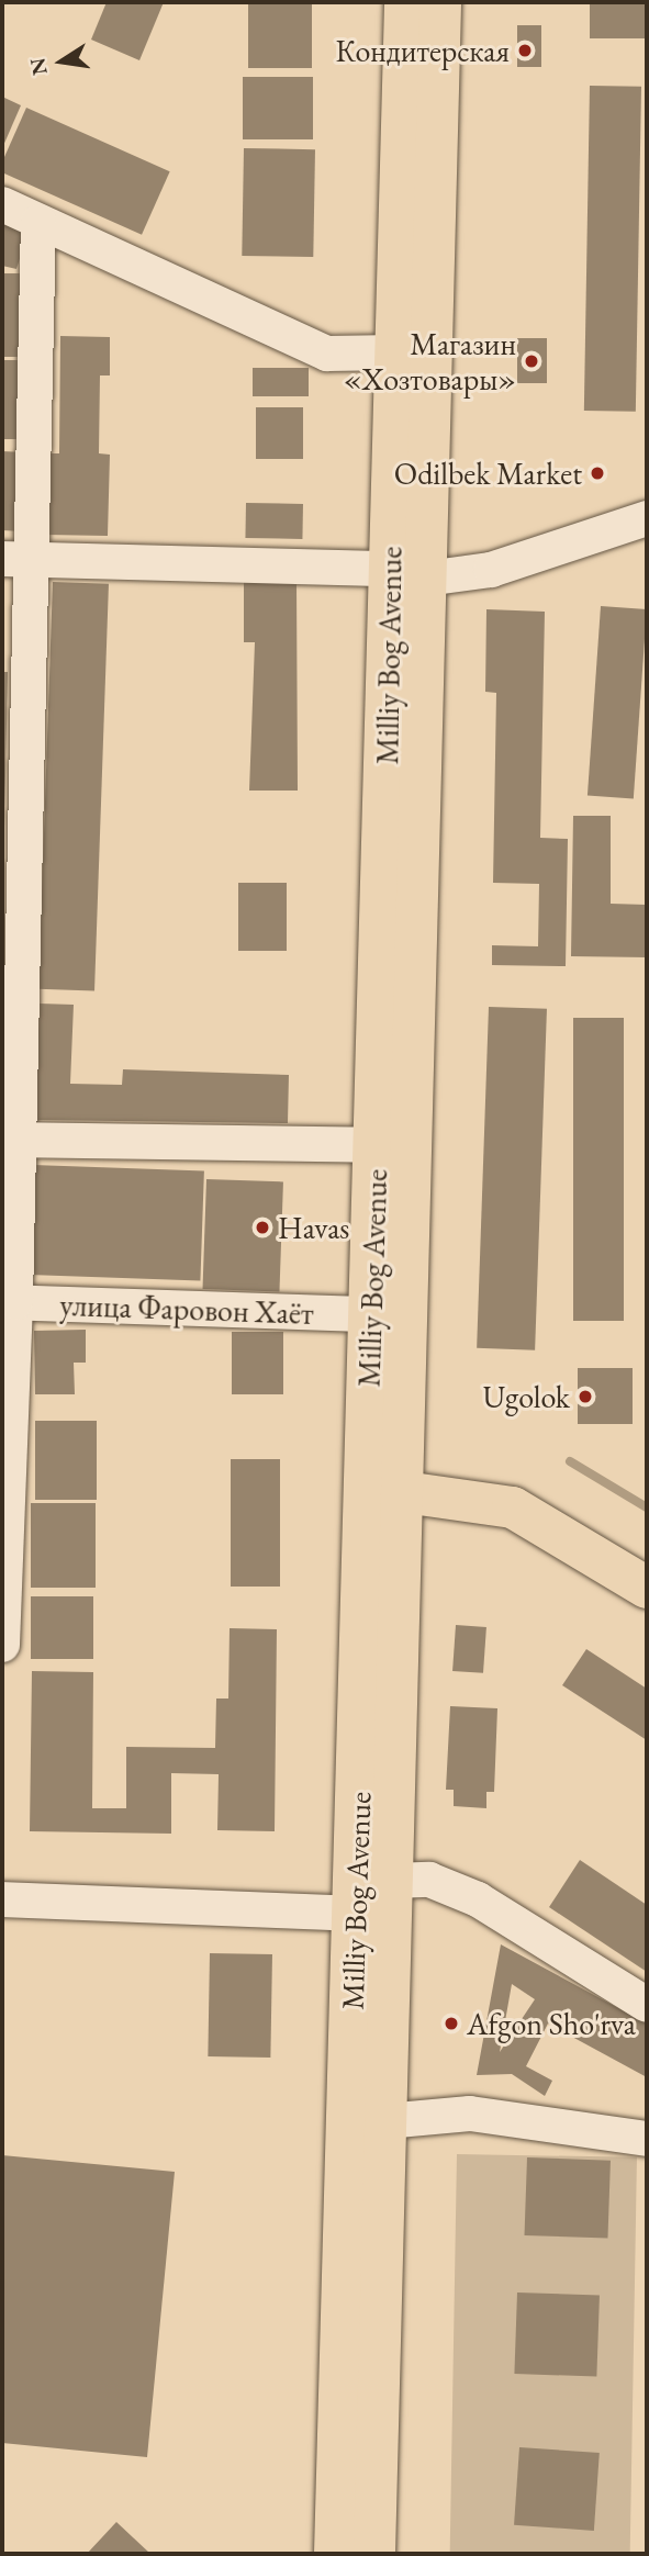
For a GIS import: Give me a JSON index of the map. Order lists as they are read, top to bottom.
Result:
{
  "streets": {
    "main road": ["Milliy Bog Avenue"],
    "street": ["улица Фаровон Хаёт"]
  },
  "crossings": [
    ["Milliy Bog Avenue", "улица Фаровон Хаёт"]
  ],
  "places": [
    "Кондитерская",
    "Магазин «Хозтовары»",
    "Odilbek Market",
    "Havas",
    "Ugolok",
    "Afgon Sho'rva"
  ],
  "north": "left"
}
